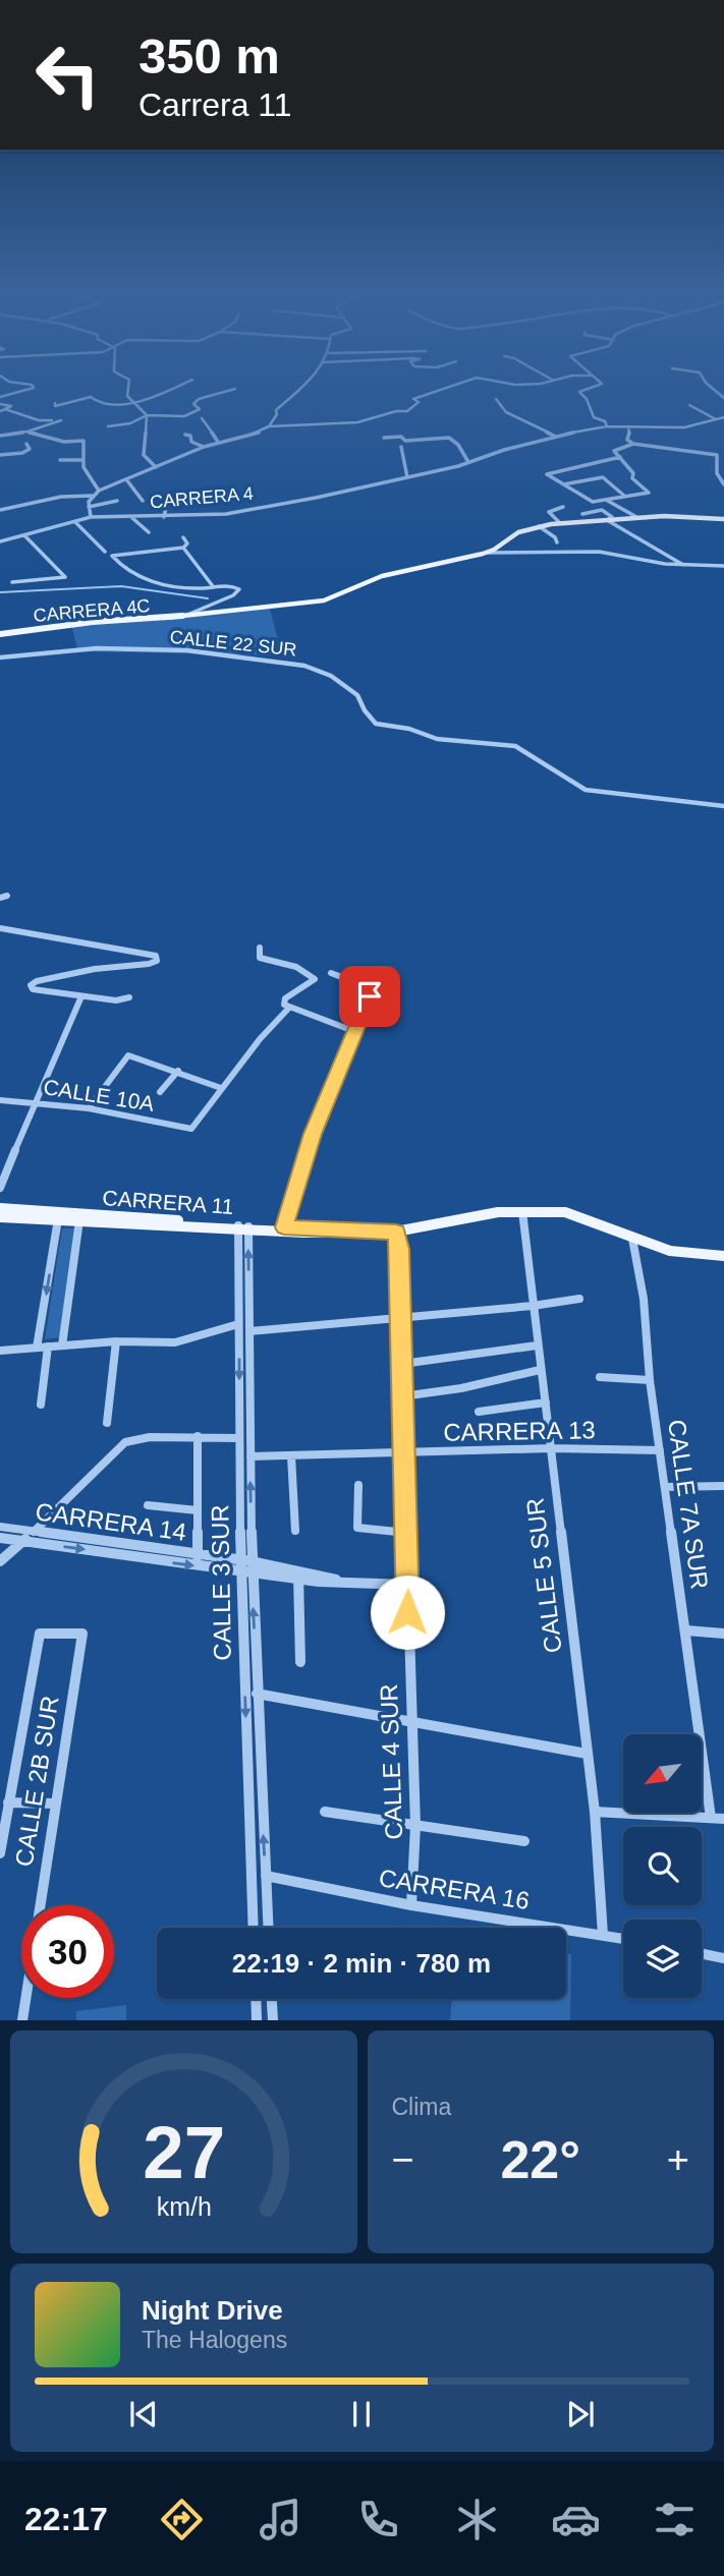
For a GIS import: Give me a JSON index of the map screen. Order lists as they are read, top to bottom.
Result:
{
  "streets": {
    "main road": ["CARRERA 4C", "CARRERA 11"],
    "street": [
      "CARRERA 4",
      "CALLE 22 SUR",
      "CALLE 10A",
      "CARRERA 13",
      "CALLE 7A SUR",
      "CARRERA 14",
      "CALLE 5 SUR",
      "CALLE 3 SUR",
      "CALLE 4 SUR",
      "CALLE 2B SUR",
      "CARRERA 16"
    ]
  },
  "crossings": [
    ["CARRERA 11", "CALLE 7A SUR"],
    ["CARRERA 11", "CALLE 5 SUR"],
    ["CARRERA 11", "CALLE 3 SUR"],
    ["CARRERA 11", "CALLE 4 SUR"],
    ["CARRERA 13", "CALLE 7A SUR"],
    ["CARRERA 13", "CALLE 5 SUR"],
    ["CARRERA 13", "CALLE 3 SUR"],
    ["CARRERA 13", "CALLE 4 SUR"],
    ["CARRERA 14", "CALLE 3 SUR"],
    ["CARRERA 14", "CALLE 4 SUR"],
    ["CALLE 5 SUR", "CARRERA 16"],
    ["CALLE 3 SUR", "CARRERA 16"],
    ["CALLE 4 SUR", "CARRERA 16"]
  ],
  "north": "bottom left",
  "page": {
    "turn": ["350 m", "Carrera 11"],
    "limit": "30",
    "trip": "22:19 · 2 min · 780 m",
    "tile": "Clima",
    "heat": ["−", "22°", "+"],
    "song": ["Night Drive", "The Halogens"],
    "tabs": "22:17",
    "gauge": ["27", "km/h"]
  }
}
